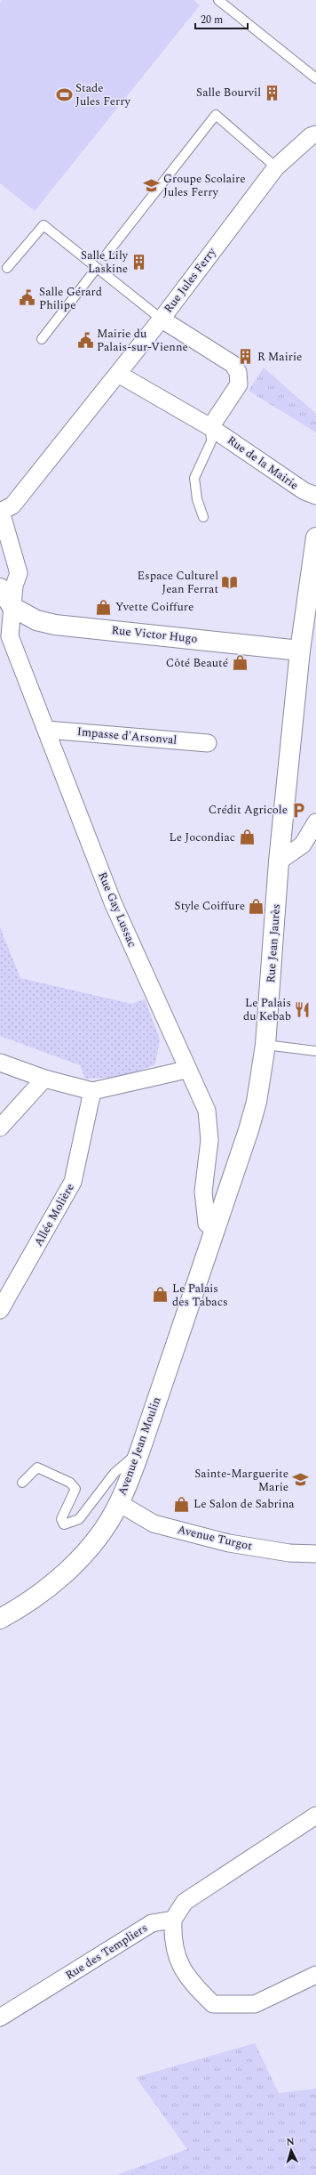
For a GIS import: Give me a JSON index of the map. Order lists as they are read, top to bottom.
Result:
{
  "streets": {
    "main road": ["Rue Victor Hugo", "Rue Jean Jaurès", "Avenue Jean Moulin"],
    "street": [
      "Rue Jules Ferry",
      "Rue de la Mairie",
      "Impasse d'Arsonval",
      "Rue Gay Lussac",
      "Allée Molière",
      "Avenue Turgot",
      "Rue des Templiers"
    ]
  },
  "crossings": [
    ["Rue Jules Ferry", "Rue de la Mairie"],
    ["Rue Jules Ferry", "Rue Gay Lussac"],
    ["Rue Victor Hugo", "Rue Gay Lussac"],
    ["Rue Victor Hugo", "Rue Jean Jaurès"],
    ["Impasse d'Arsonval", "Rue Gay Lussac"],
    ["Rue Gay Lussac", "Rue Jean Jaurès"],
    ["Rue Gay Lussac", "Avenue Jean Moulin"],
    ["Rue Jean Jaurès", "Avenue Jean Moulin"],
    ["Avenue Jean Moulin", "Avenue Turgot"]
  ],
  "places": {
    "building": ["Salle Bourvil", "Salle Lily Laskine", "R Mairie"],
    "sports": ["Stade Jules Ferry"],
    "school or university": ["Groupe Scolaire Jules Ferry", "Sainte-Marguerite Marie"],
    "public building": ["Salle Gérard Philipe", "Mairie du Palais-sur-Vienne"],
    "library": ["Espace Culturel Jean Ferrat"],
    "shop": [
      "Yvette Coiffure",
      "Côté Beauté",
      "Le Jocondiac",
      "Style Coiffure",
      "Le Palais des Tabacs",
      "Le Salon de Sabrina"
    ],
    "parking": ["Crédit Agricole"],
    "restaurant": ["Le Palais du Kebab"]
  },
  "scale_bar": "20 m",
  "north": "top"
}
